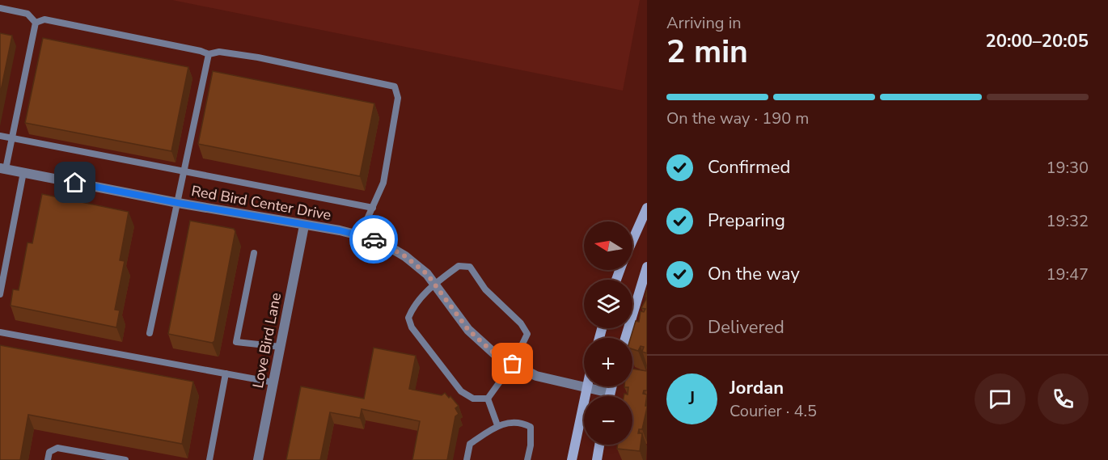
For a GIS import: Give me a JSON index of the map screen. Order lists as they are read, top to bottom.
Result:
{
  "streets": {
    "street": ["Red Bird Center Drive", "Love Bird Lane"]
  },
  "crossings": [
    ["Red Bird Center Drive", "Love Bird Lane"]
  ],
  "north": "left",
  "page": {
    "heading": ["2 min", "Arriving in", "20:00–20:05"],
    "panel": ["Jordan", "Courier · 4.5"],
    "bar": "On the way · 190 m",
    "list": [
      ["Confirmed", "19:30"],
      ["Preparing", "19:32"],
      ["On the way", "19:47"],
      "Delivered"
    ],
    "map_buttons": ["+", "−"],
    "round": "J"
  }
}
